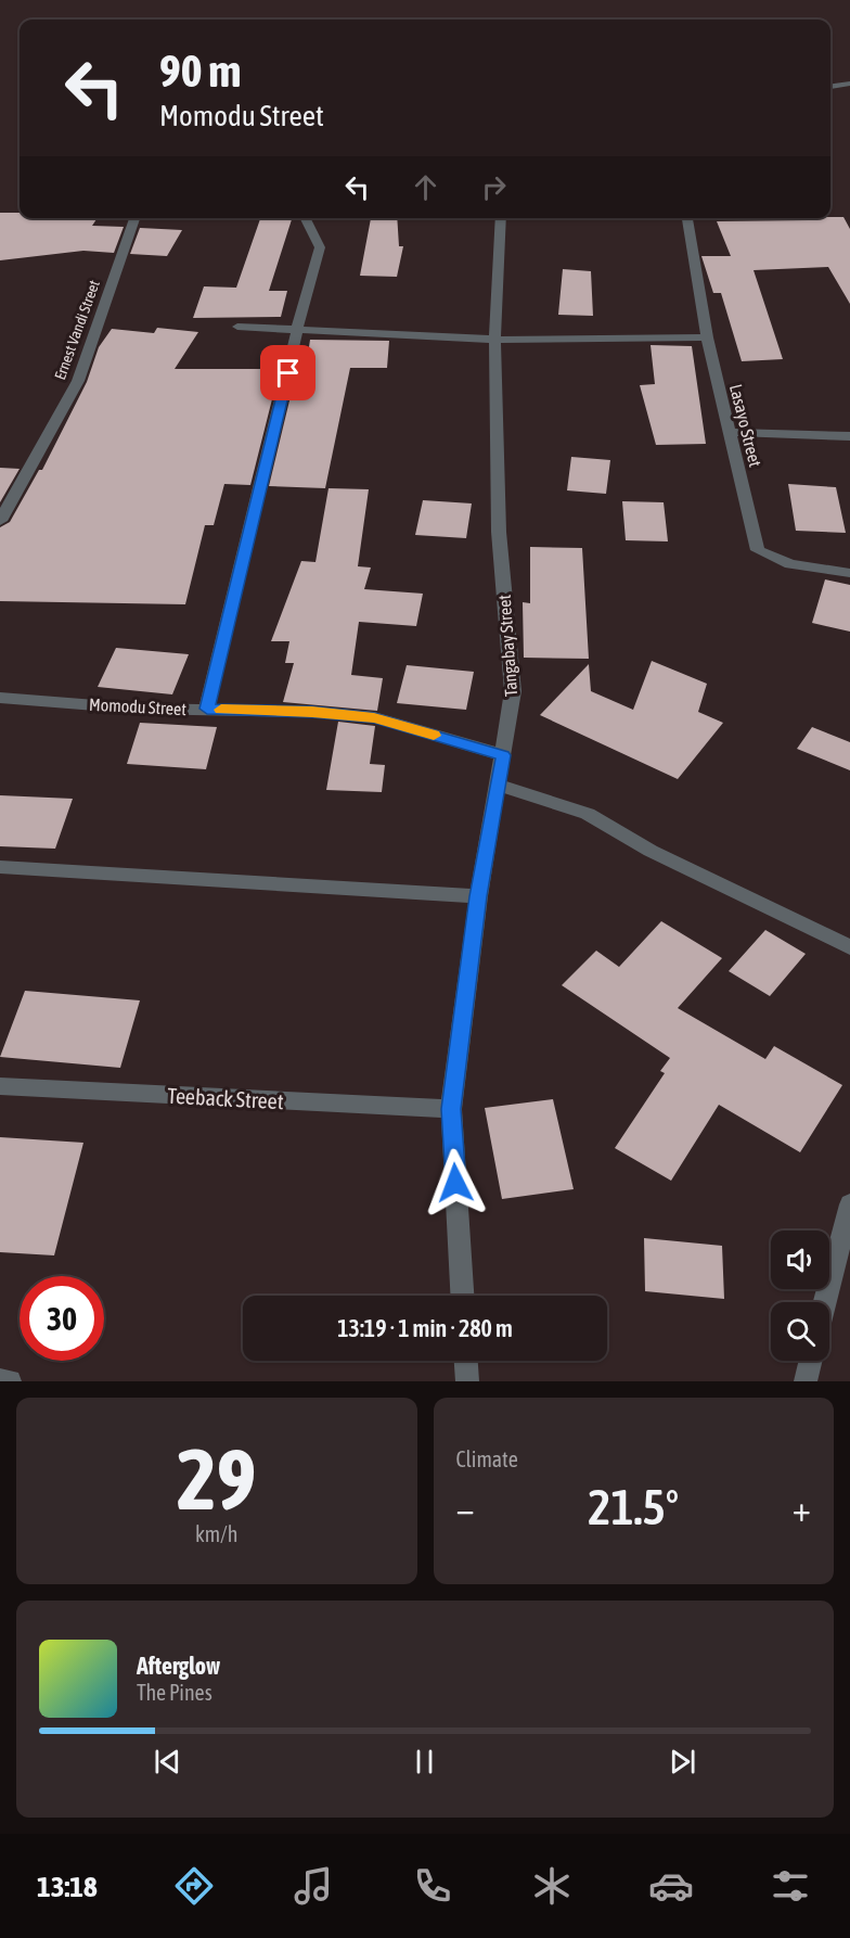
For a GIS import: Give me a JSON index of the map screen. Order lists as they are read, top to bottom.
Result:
{
  "streets": {
    "street": [
      "Ernest Vandi Street",
      "Lasayo Street",
      "Tangabay Street",
      "Momodu Street",
      "Teeback Street"
    ]
  },
  "crossings": [
    ["Tangabay Street", "Momodu Street"],
    ["Tangabay Street", "Teeback Street"]
  ],
  "page": {
    "turn": ["90 m", "Momodu Street"],
    "limit": "30",
    "trip": "13:19 · 1 min · 280 m",
    "tile": [
      ["29", "km/h"],
      "Climate"
    ],
    "heat": ["−", "21.5°", "+"],
    "song": ["Afterglow", "The Pines"],
    "tabs": "13:18"
  }
}
